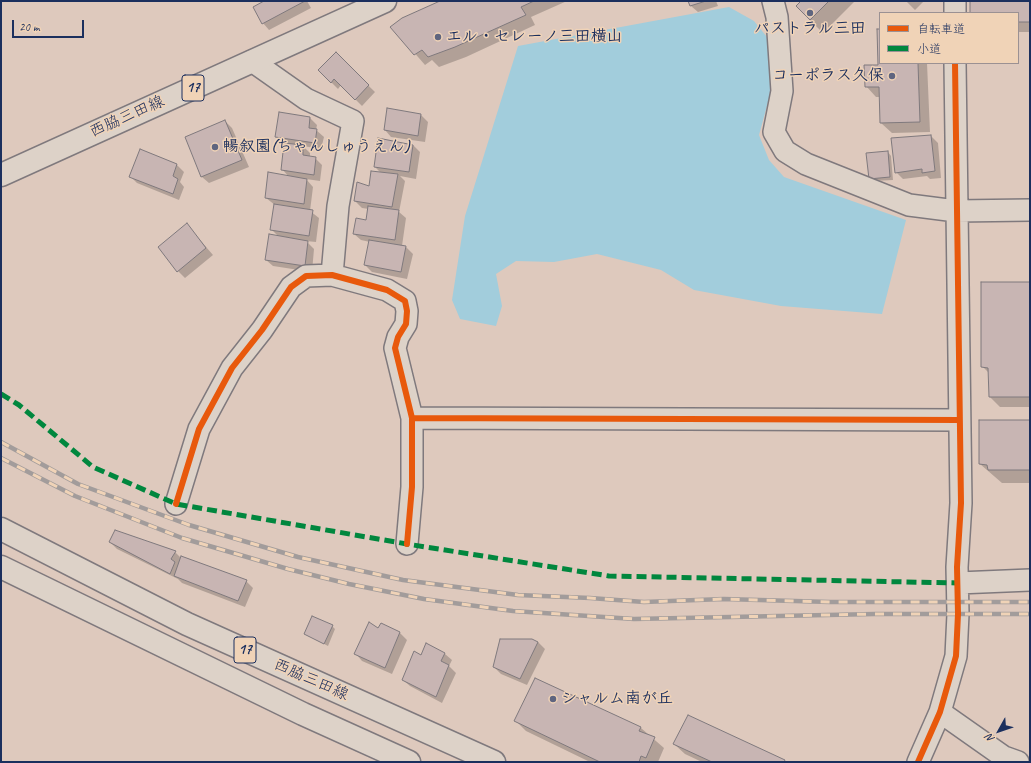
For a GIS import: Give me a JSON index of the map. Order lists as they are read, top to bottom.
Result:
{
  "streets": {
    "main road": ["17", "西脇三田線"]
  },
  "places": [
    "パストラル三田",
    "エル・セレーノ三田横山",
    "コーポラス久保",
    "暢叙園(ちゃんしゅうえん)",
    "シャルム南が丘"
  ],
  "legend": ["自転車道", "小道"],
  "scale_bar": "20 m",
  "north": "bottom left"
}
